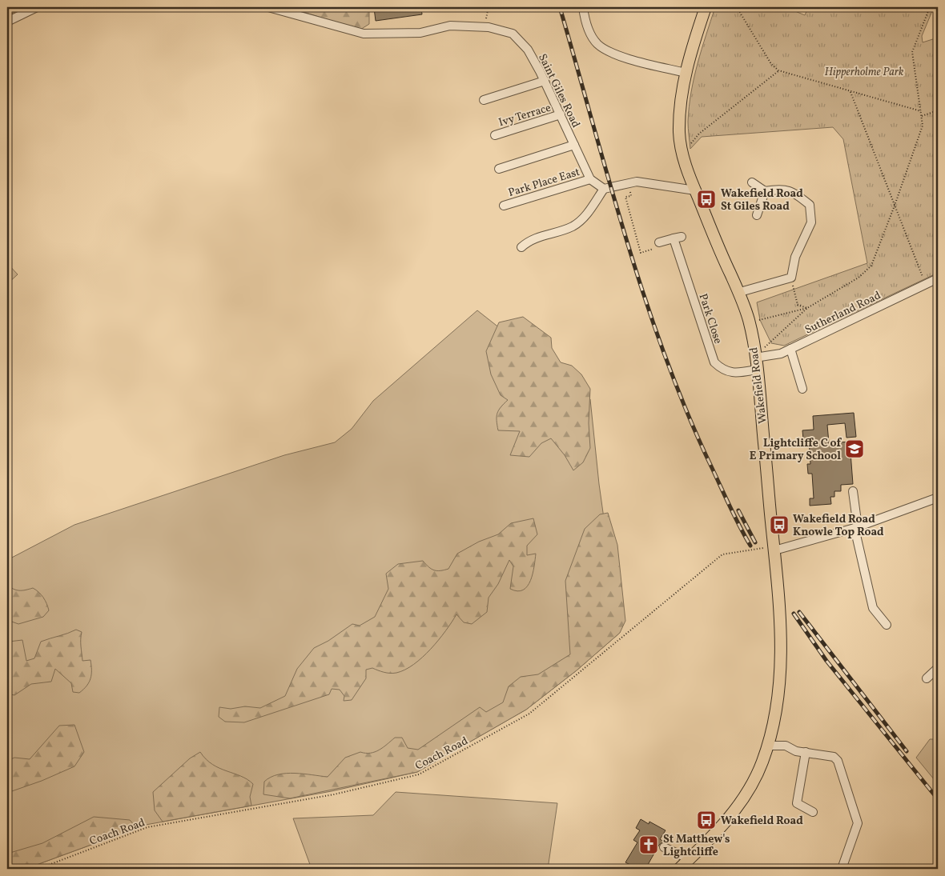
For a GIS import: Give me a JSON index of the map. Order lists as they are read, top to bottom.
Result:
{
  "streets": {
    "main road": ["Wakefield Road"],
    "street": [
      "Saint Giles Road",
      "Ivy Terrace",
      "Park Place East",
      "Sutherland Road",
      "Park Close"
    ],
    "path": ["Coach Road"]
  },
  "crossings": [
    ["Saint Giles Road", "Ivy Terrace"],
    ["Saint Giles Road", "Park Place East"],
    ["Sutherland Road", "Wakefield Road"],
    ["Park Close", "Wakefield Road"],
    ["Wakefield Road", "Coach Road"]
  ],
  "parks": ["Hipperholme Park"],
  "places": {
    "bus stop": ["Wakefield Road St Giles Road", "Wakefield Road Knowle Top Road", "Wakefield Road"],
    "school or university": ["Lightcliffe C of E Primary School"],
    "church": ["St Matthew's Lightcliffe"]
  }
}
